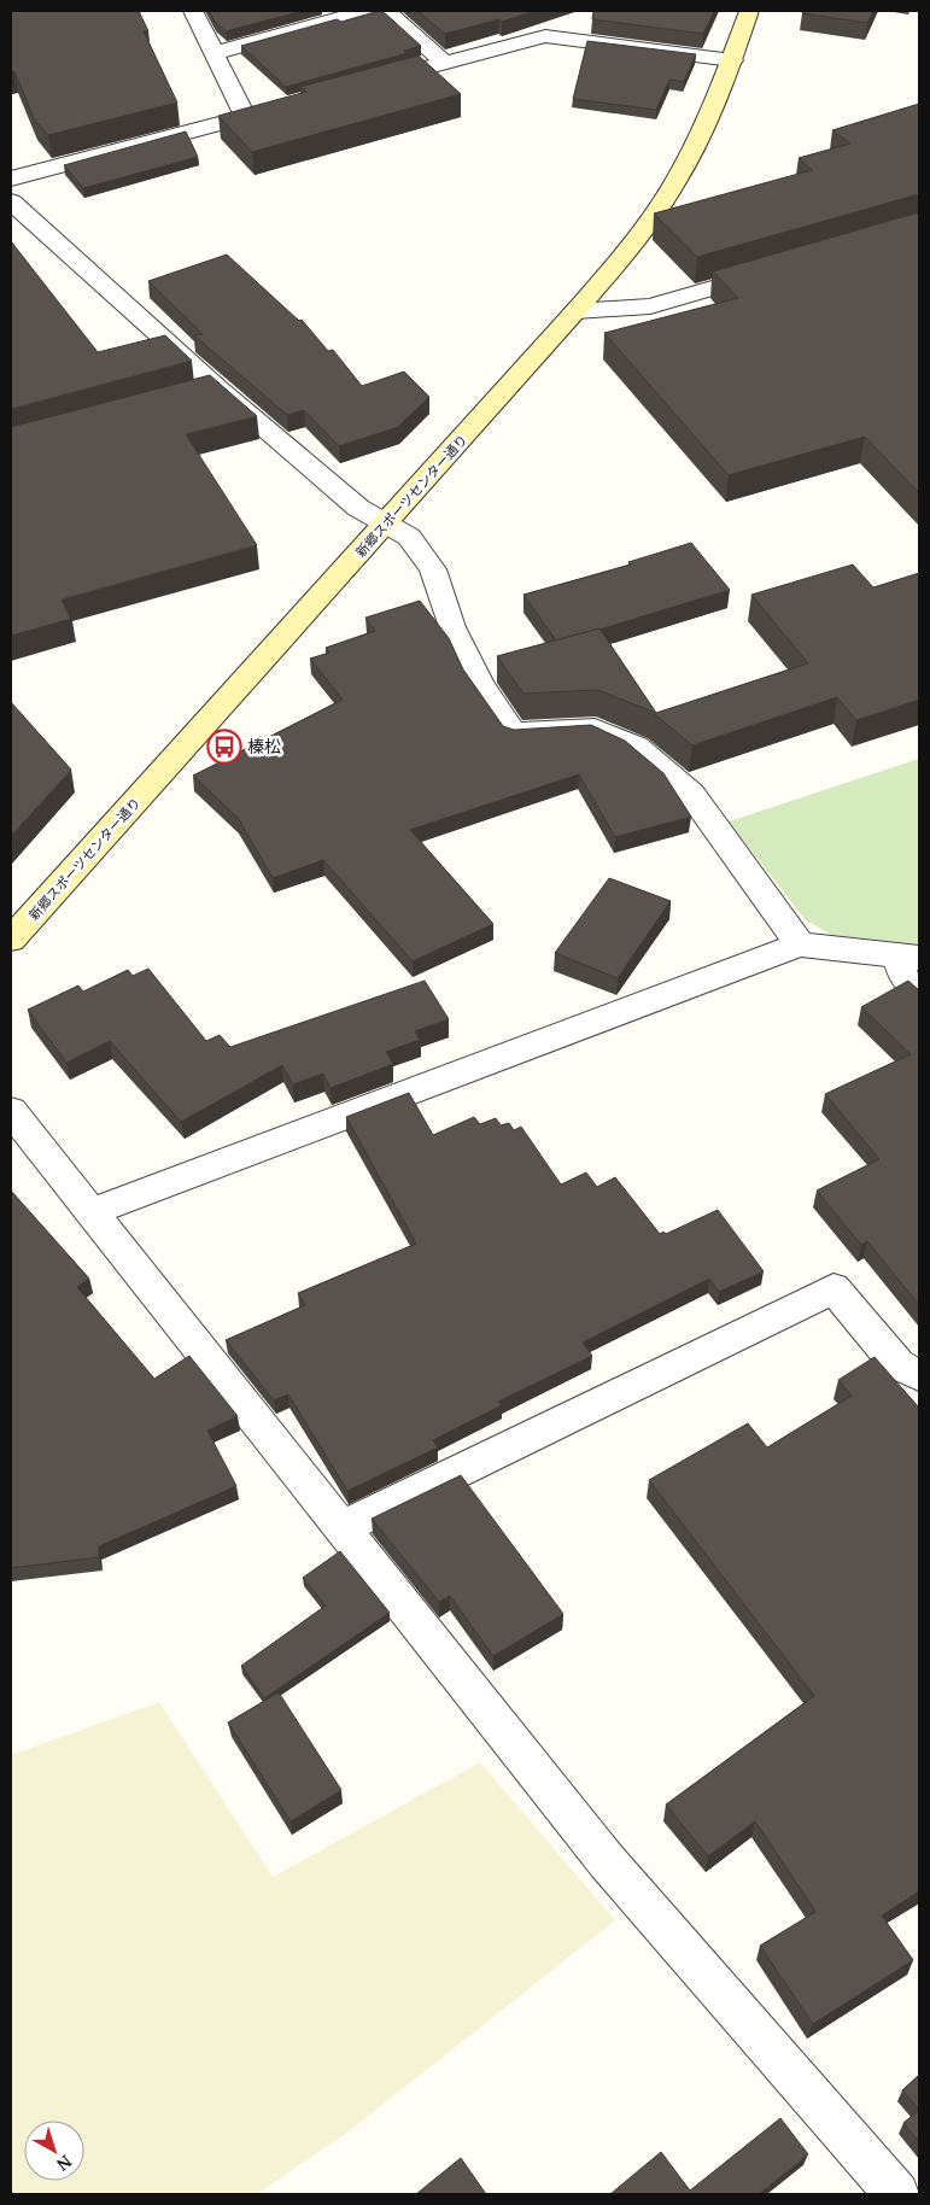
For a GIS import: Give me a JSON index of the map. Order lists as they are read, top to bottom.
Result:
{
  "streets": {
    "street": ["新郷スポーツセンター通り"]
  },
  "places": {
    "bus stop": ["榛松"]
  },
  "north": "bottom right"
}
